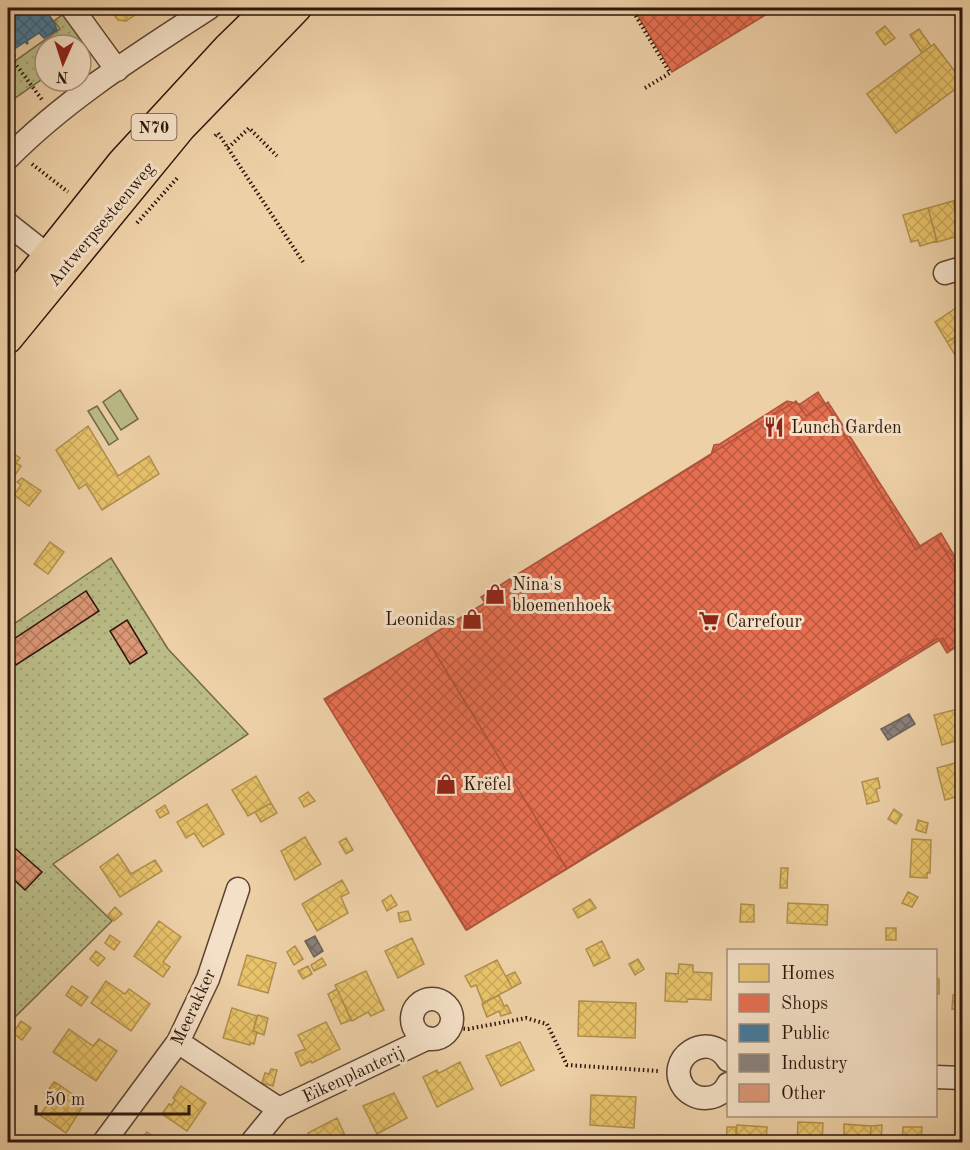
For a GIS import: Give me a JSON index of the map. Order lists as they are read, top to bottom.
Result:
{
  "streets": {
    "main road": ["N70", "Antwerpsesteenweg"],
    "street": ["Meerakker", "Eikenplanterij"]
  },
  "crossings": [
    ["Meerakker", "Eikenplanterij"]
  ],
  "places": {
    "restaurant": ["Lunch Garden"],
    "shop": ["Nina's bloemenhoek", "Leonidas", "Krëfel"],
    "supermarket": ["Carrefour"]
  },
  "legend": [
    "Homes",
    "Shops",
    "Public",
    "Industry",
    "Other"
  ],
  "scale_bar": "50 m",
  "north": "bottom"
}
